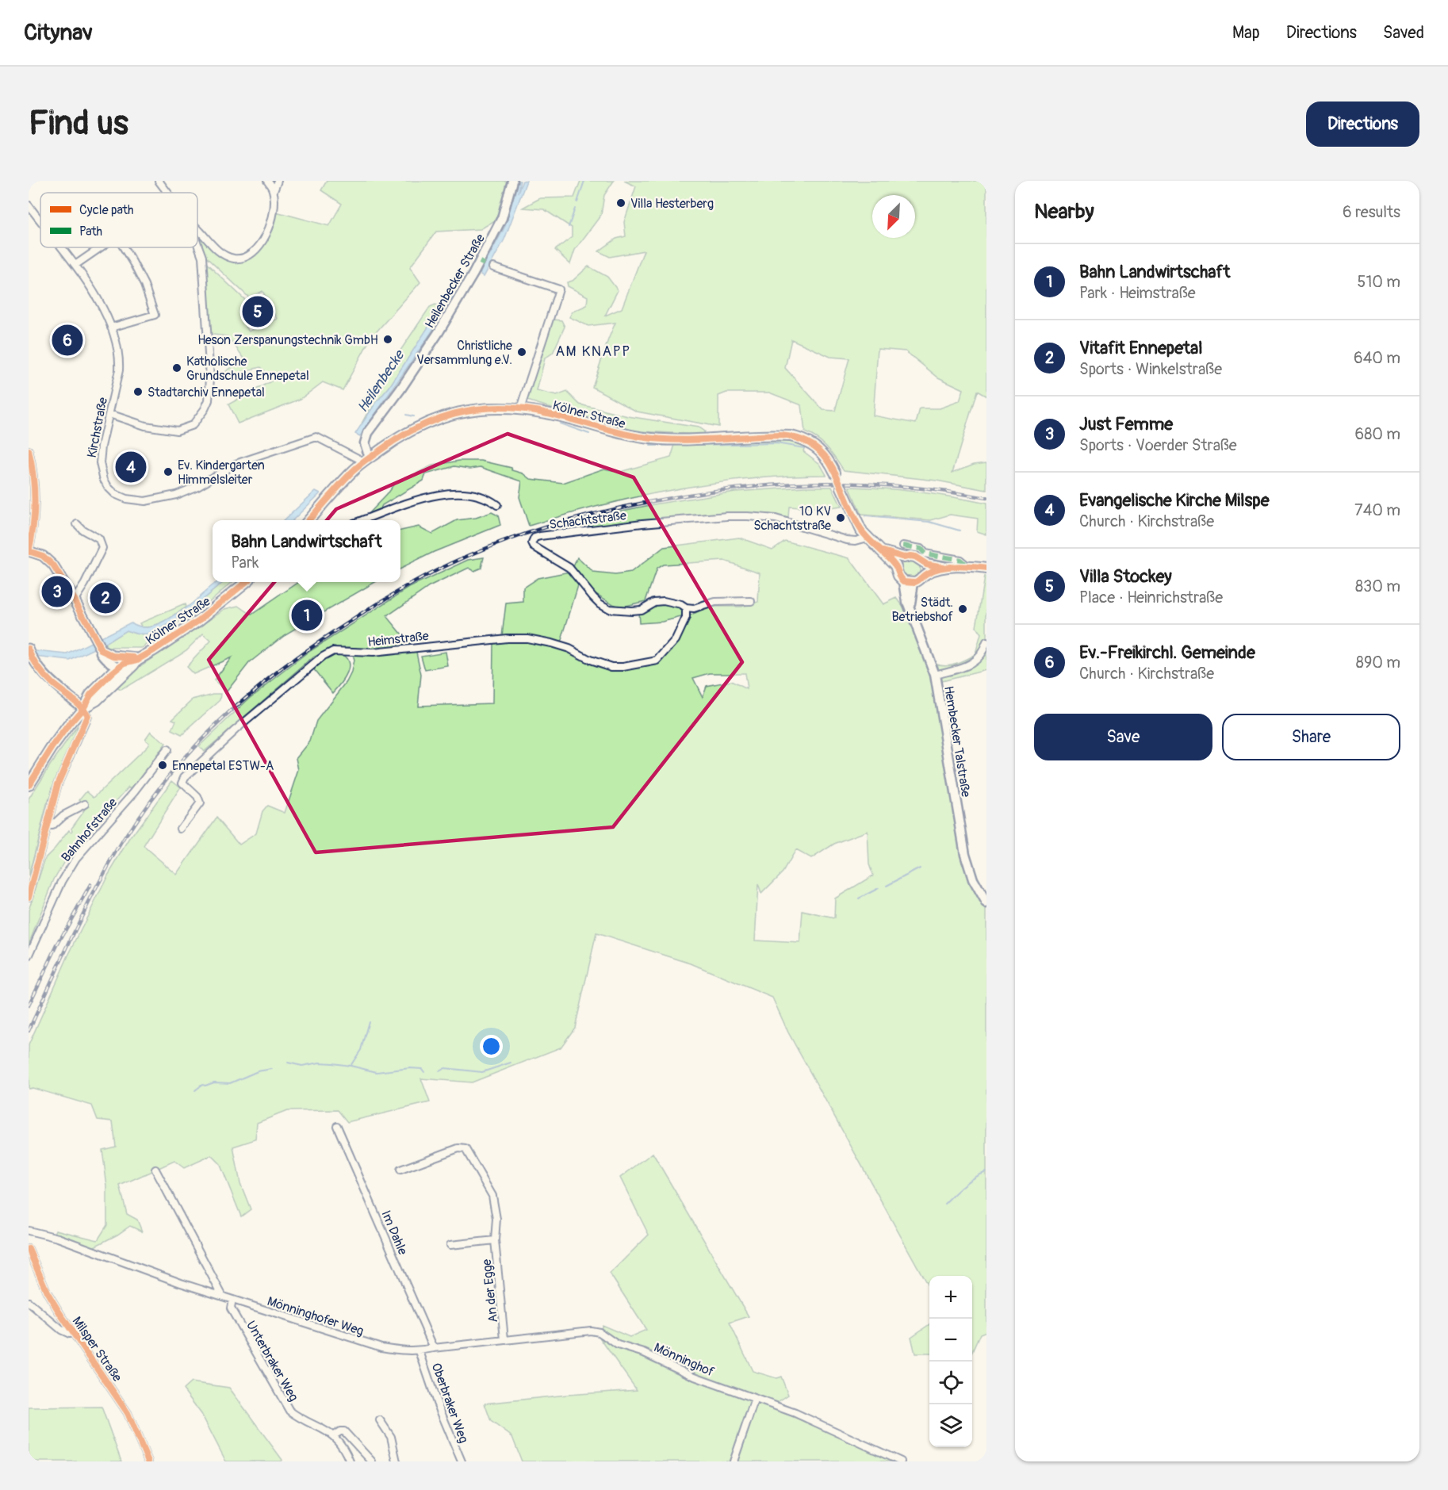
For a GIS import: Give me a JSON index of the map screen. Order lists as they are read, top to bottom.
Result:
{
  "streets": {
    "main road": ["Heilenbecker Straße", "Kölner Straße", "Hembecker Talstraße"],
    "street": [
      "Kirchstraße",
      "Schachtstraße",
      "Heimstraße",
      "Bahnhofstraße",
      "Im Dahle",
      "An der Egge",
      "Mönninghofer Weg",
      "Milsper Straße",
      "Mönninghof",
      "Unterbraker Weg",
      "Oberbraker Weg"
    ]
  },
  "crossings": [
    ["Heilenbecker Straße", "Kölner Straße"],
    ["Heilenbecker Straße", "Kirchstraße"],
    ["Kölner Straße", "Kirchstraße"],
    ["Kölner Straße", "Bahnhofstraße"],
    ["Schachtstraße", "Heimstraße"],
    ["Im Dahle", "Mönninghofer Weg"],
    ["An der Egge", "Mönninghofer Weg"],
    ["Mönninghofer Weg", "Mönninghof"],
    ["Mönninghofer Weg", "Unterbraker Weg"],
    ["Mönninghofer Weg", "Oberbraker Weg"]
  ],
  "districts": ["AM KNAPP"],
  "water": ["Heilenbecke"],
  "places": [
    "Villa Hesterberg",
    "Heson Zerspanungstechnik GmbH",
    "Christliche Versammlung e.V.",
    "Katholische Grundschule Ennepetal",
    "Stadtarchiv Ennepetal",
    "Ev. Kindergarten Himmelsleiter",
    "10 KV Schachtstraße",
    "Städt. Betriebshof",
    "Ennepetal ESTW-A"
  ],
  "legend": ["Cycle path", "Path"],
  "north": "bottom left",
  "page": {
    "header": "Citynav",
    "nav": ["Map", "Directions", "Saved"],
    "buttons": [
      "Directions",
      ["Save", "Share"]
    ],
    "title": "Find us",
    "heading": ["Nearby", "6 results"],
    "list": [
      {
        "mark": "1",
        "name": "Bahn Landwirtschaft",
        "note": "Park · Heimstraße",
        "value": "510 m"
      },
      {
        "mark": "2",
        "name": "Vitafit Ennepetal",
        "note": "Sports · Winkelstraße",
        "value": "640 m"
      },
      {
        "mark": "3",
        "name": "Just Femme",
        "note": "Sports · Voerder Straße",
        "value": "680 m"
      },
      {
        "mark": "4",
        "name": "Evangelische Kirche Milspe",
        "note": "Church · Kirchstraße",
        "value": "740 m"
      },
      {
        "mark": "5",
        "name": "Villa Stockey",
        "note": "Place · Heinrichstraße",
        "value": "830 m"
      },
      {
        "mark": "6",
        "name": "Ev.-Freikirchl. Gemeinde",
        "note": "Church · Kirchstraße",
        "value": "890 m"
      }
    ],
    "pins": [
      "5",
      "6",
      "4",
      "3",
      "2",
      "1"
    ],
    "popup": ["Bahn Landwirtschaft", "Park"],
    "map_buttons": ["+", "−"]
  }
}
